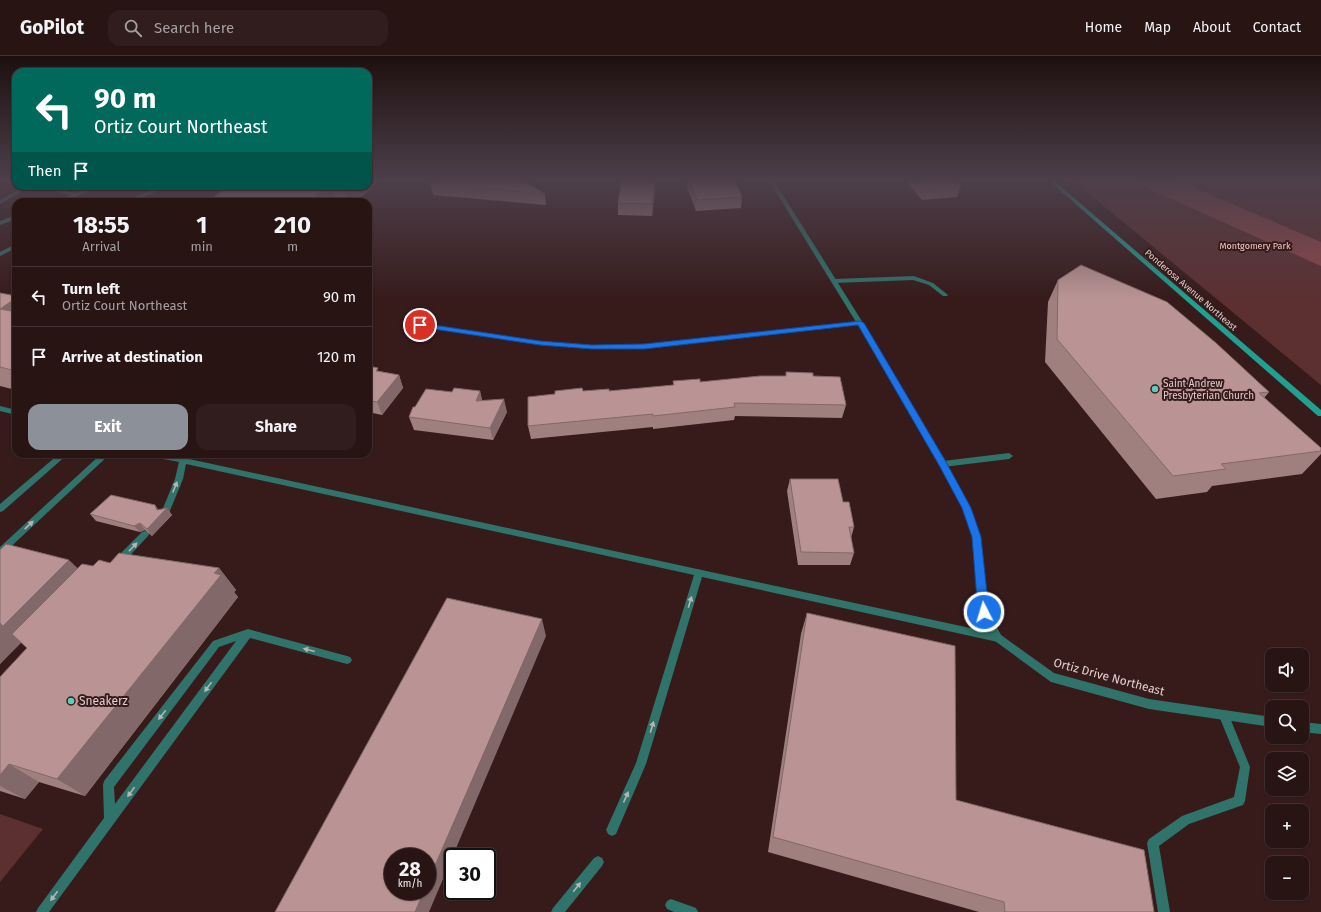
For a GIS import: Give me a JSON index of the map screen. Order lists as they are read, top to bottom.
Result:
{
  "streets": {
    "street": ["Ponderosa Avenue Northeast", "Ortiz Drive Northeast"]
  },
  "parks": ["Montgomery Park"],
  "places": ["Saint Andrew Presbyterian Church", "Sneakerz"],
  "page": {
    "header": "GoPilot",
    "search": "Search here",
    "nav": [
      "Home",
      "Map",
      "About",
      "Contact"
    ],
    "turn": ["90 m", "Ortiz Court Northeast"],
    "then": "Then",
    "eta": [
      "18:55",
      "Arrival",
      "1",
      "min",
      "210",
      "m"
    ],
    "list": [
      {
        "name": "Turn left",
        "note": "Ortiz Court Northeast",
        "value": "90 m"
      },
      {
        "name": "Arrive at destination",
        "value": "120 m"
      }
    ],
    "buttons": ["Exit", "Share"],
    "map_buttons": ["+", "−"],
    "speed": "28 km/h",
    "limit": "30"
  }
}
